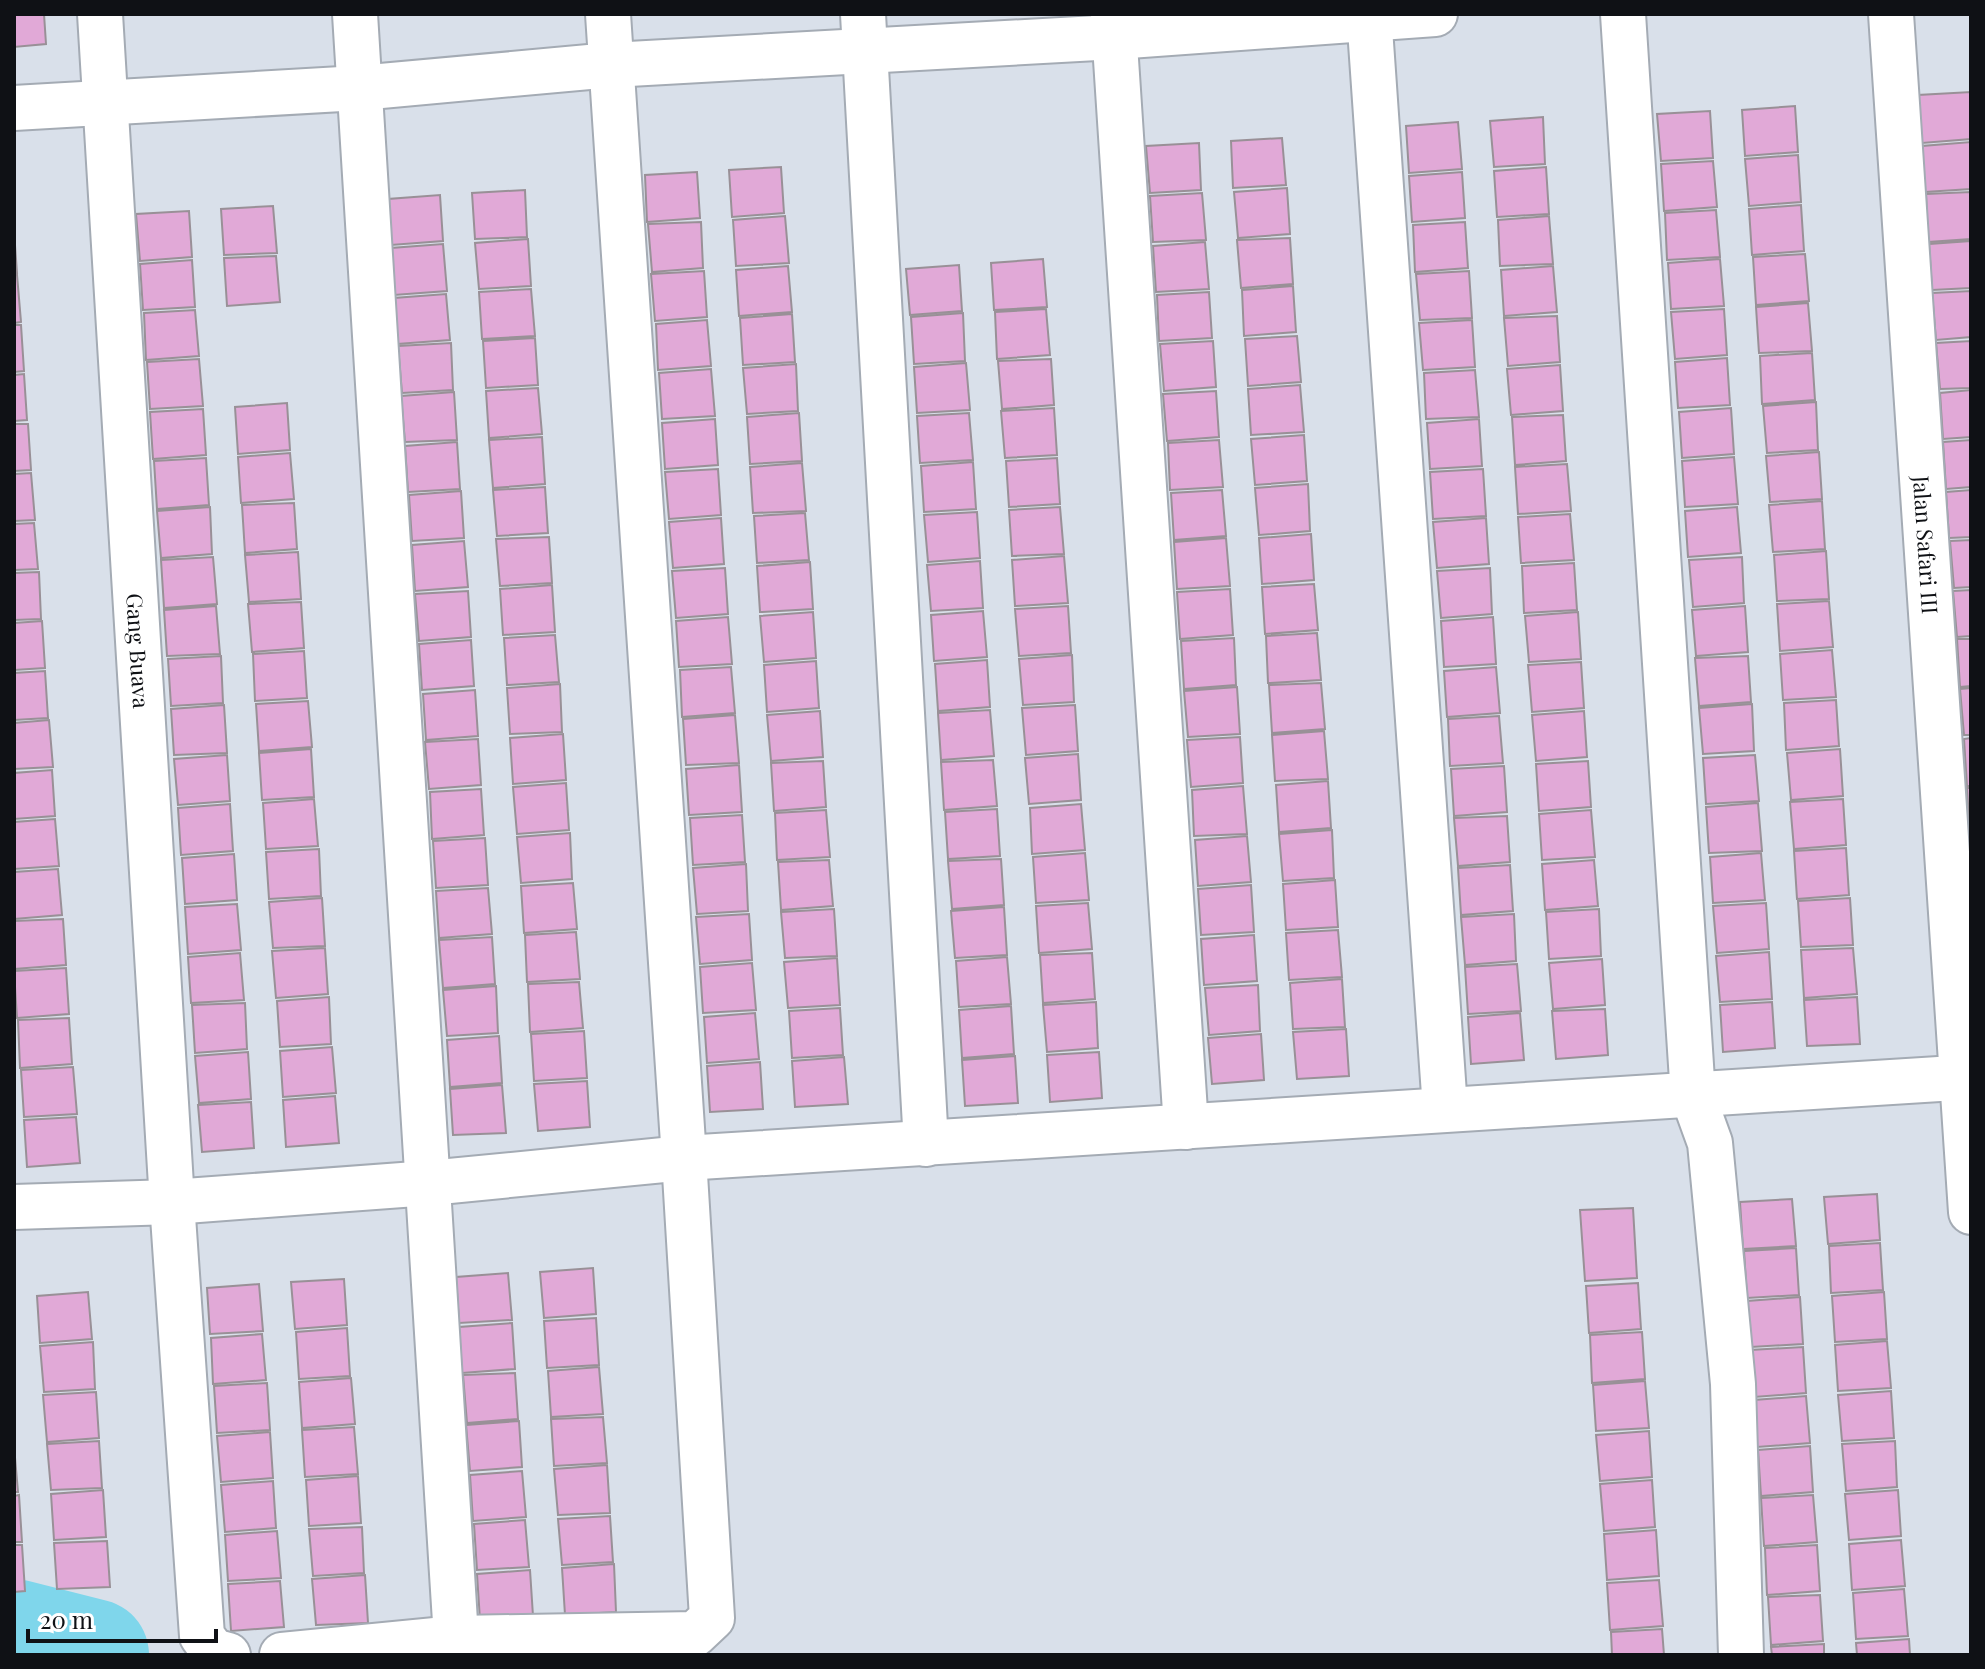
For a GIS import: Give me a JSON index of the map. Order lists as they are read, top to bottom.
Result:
{
  "streets": {
    "street": ["Jalan Safari III", "Gang Buava"]
  },
  "scale_bar": "20 m"
}
